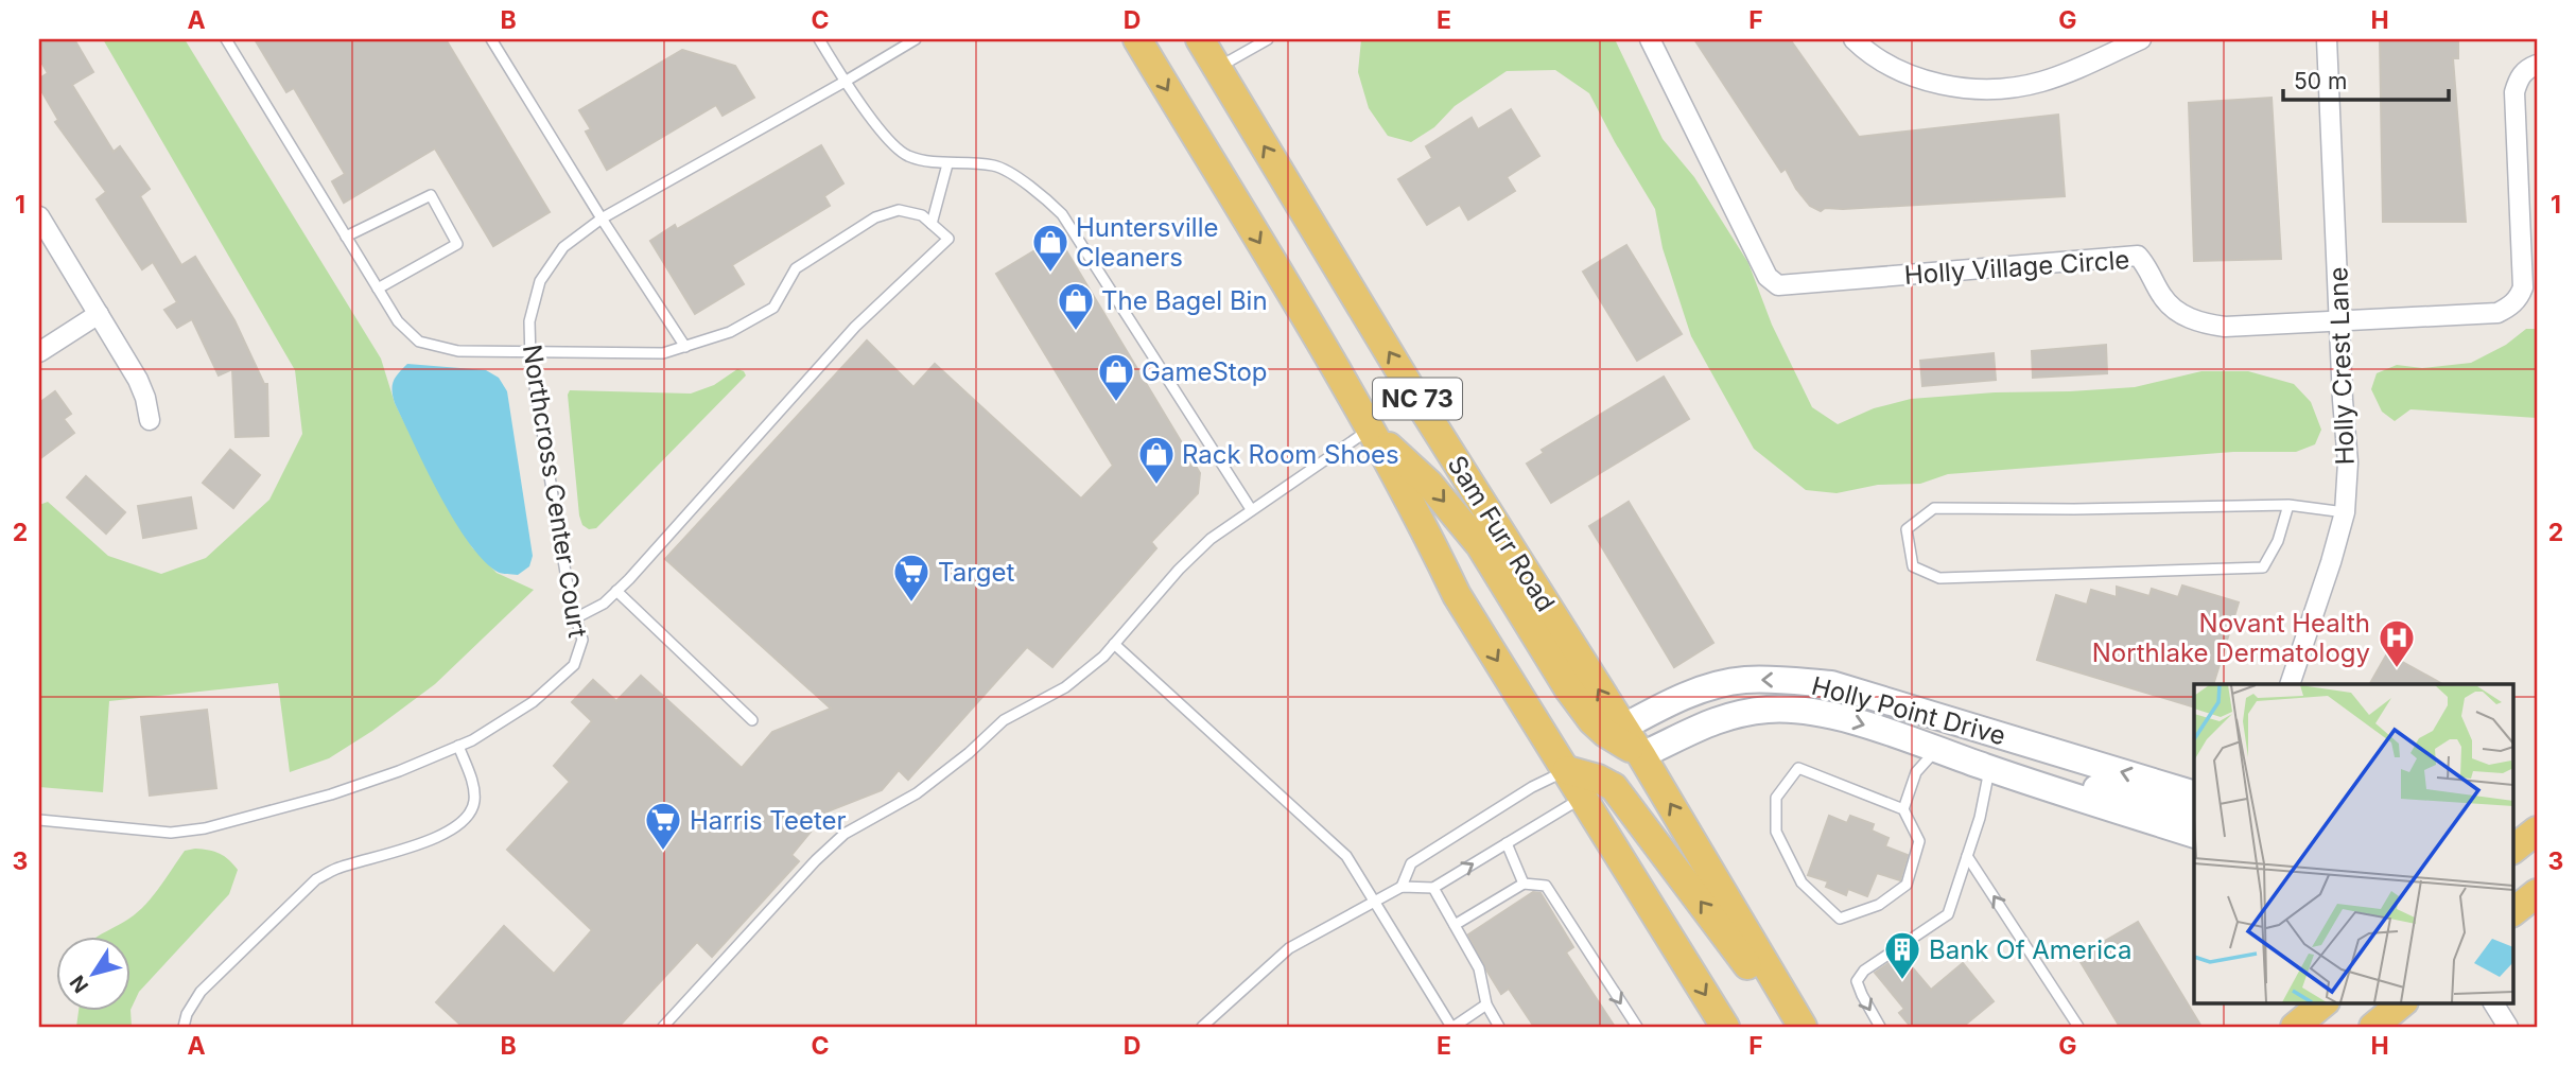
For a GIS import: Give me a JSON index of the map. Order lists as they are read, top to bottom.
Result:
{
  "streets": {
    "main road": ["NC 73", "Sam Furr Road", "Holly Point Drive"],
    "street": ["Holly Village Circle", "Holly Crest Lane"],
    "lane": ["Northcross Center Court"]
  },
  "crossings": [
    ["Holly Village Circle", "Holly Crest Lane"],
    ["Sam Furr Road", "Holly Point Drive"]
  ],
  "places": {
    "shop": [
      "Huntersville Cleaners",
      "The Bagel Bin",
      "GameStop",
      "Rack Room Shoes"
    ],
    "supermarket": ["Target", "Harris Teeter"],
    "hospital": ["Novant Health Northlake Dermatology"],
    "building": ["Bank Of America"]
  },
  "scale_bar": "50 m",
  "north": "bottom left",
  "grid": {
    "columns": [
      "A",
      "B",
      "C",
      "D",
      "E",
      "F",
      "G",
      "H"
    ],
    "rows": ["1", "2", "3"]
  }
}
